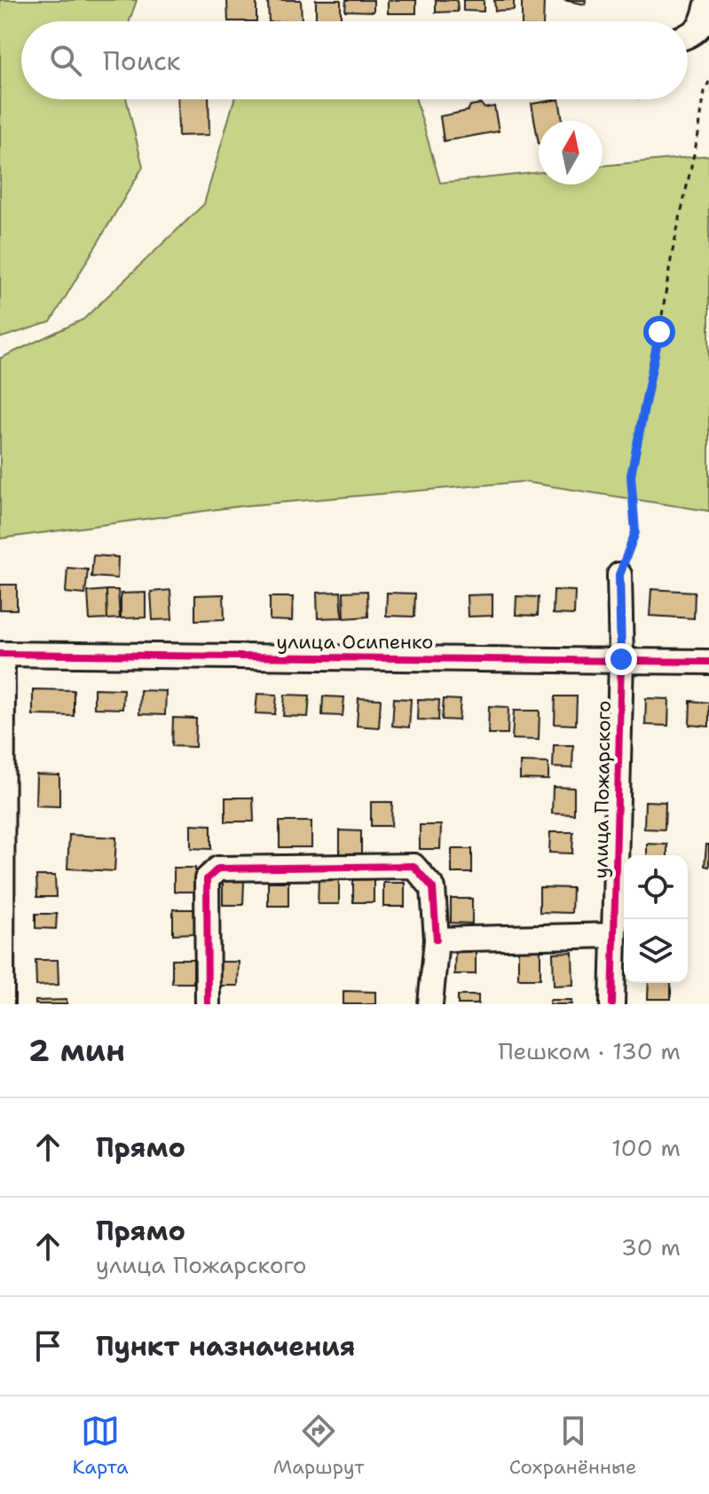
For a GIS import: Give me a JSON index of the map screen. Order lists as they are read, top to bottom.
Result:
{
  "streets": {
    "street": ["улица Осипенко", "улица Пожарского"]
  },
  "crossings": [
    ["улица Осипенко", "улица Пожарского"]
  ],
  "north": "top",
  "page": {
    "search": "Поиск",
    "heading": ["2 мин", "Пешком · 130 m"],
    "list": [
      ["Прямо", "100 m"],
      ["Прямо", "улица Пожарского", "30 m"],
      "Пункт назначения"
    ],
    "nav": ["Карта", "Маршрут", "Сохранённые"]
  }
}
